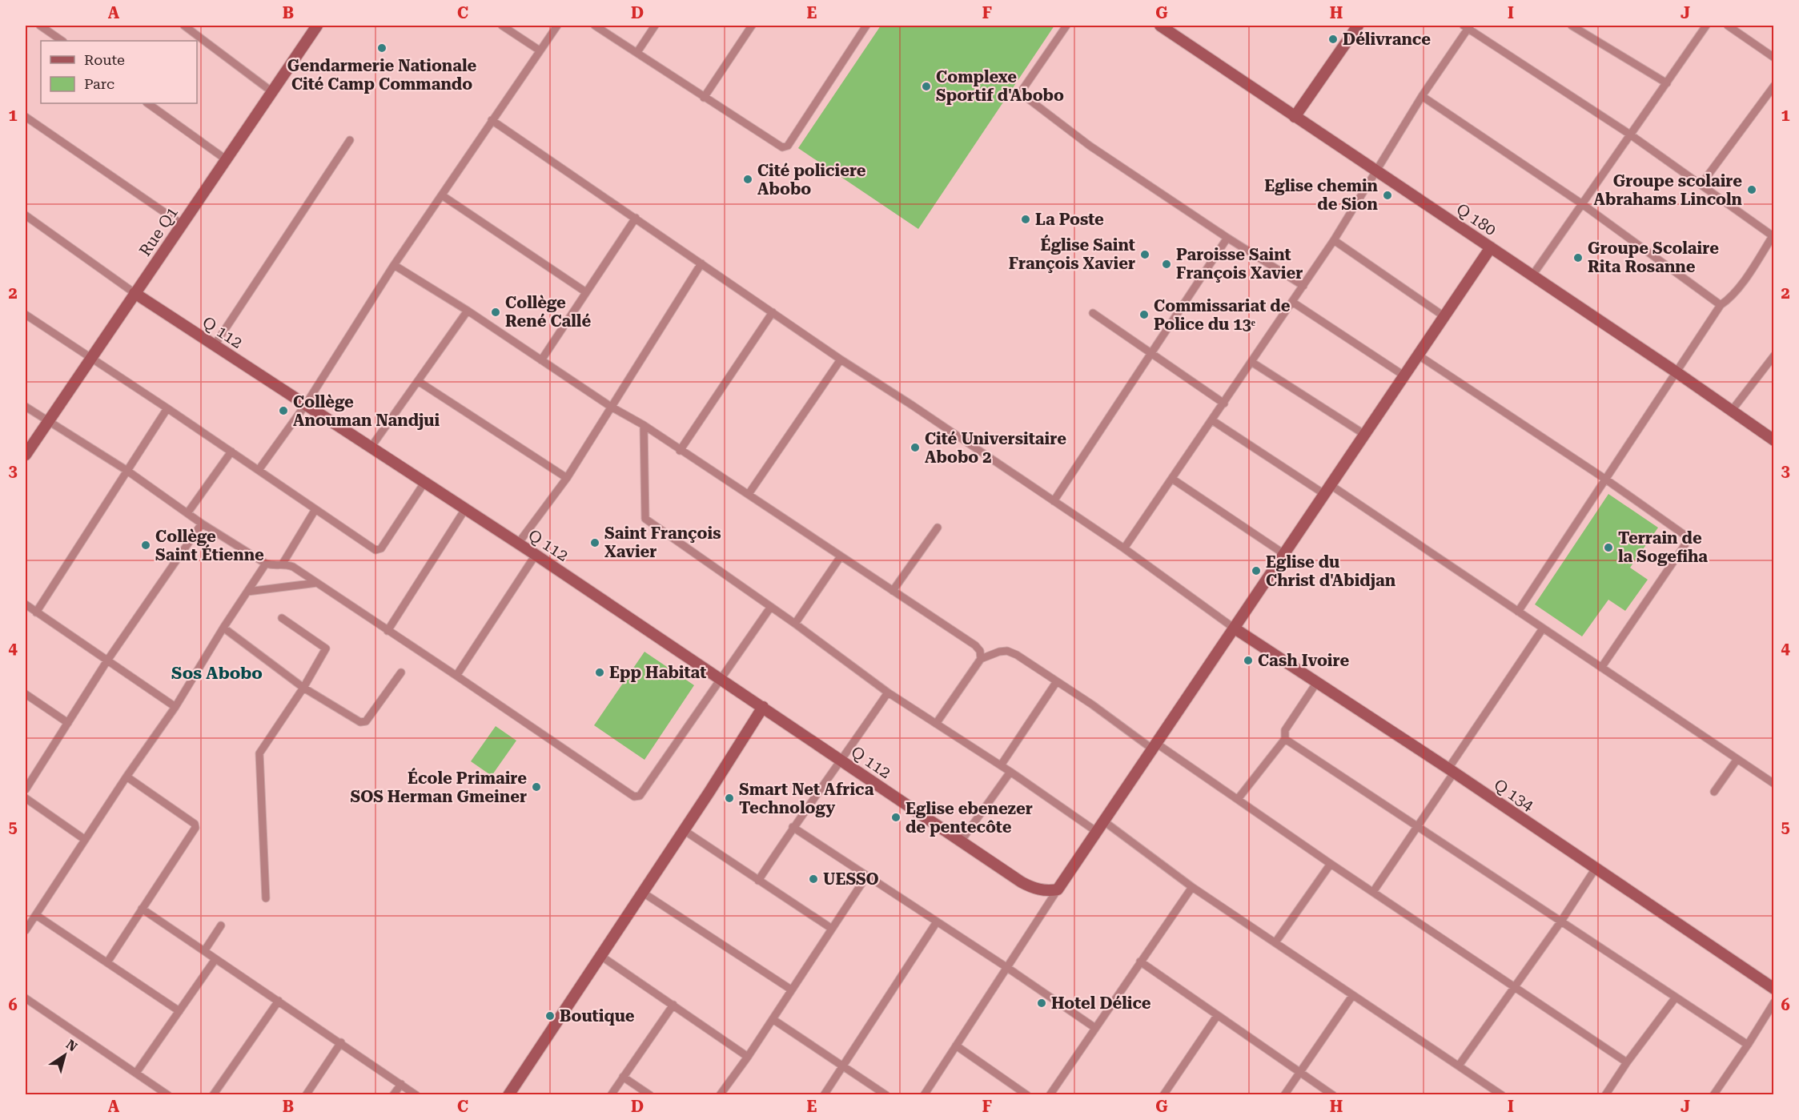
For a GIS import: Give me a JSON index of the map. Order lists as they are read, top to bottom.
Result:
{
  "streets": {
    "street": [
      "Q 180",
      "Rue Q1",
      "Q 112",
      "Q 134"
    ]
  },
  "crossings": [
    ["Rue Q1", "Q 112"]
  ],
  "districts": ["Sos Abobo"],
  "places": [
    "Délivrance",
    "Gendarmerie Nationale Cité Camp Commando",
    "Complexe Sportif d'Abobo",
    "Cité policiere Abobo",
    "Groupe scolaire Abrahams Lincoln",
    "Eglise chemin de Sion",
    "La Poste",
    "Église Saint François Xavier",
    "Groupe Scolaire Rita Rosanne",
    "Paroisse Saint François Xavier",
    "Collège René Callé",
    "Commissariat de Police du 13ᵉ",
    "Collège Anouman Nandjui",
    "Cité Universitaire Abobo 2",
    "Saint François Xavier",
    "Collège Saint Étienne",
    "Terrain de la Sogefiha",
    "Eglise du Christ d'Abidjan",
    "Cash Ivoire",
    "Epp Habitat",
    "École Primaire SOS Herman Gmeiner",
    "Smart Net Africa Technology",
    "Eglise ebenezer de pentecôte",
    "UESSO",
    "Hotel Délice",
    "Boutique"
  ],
  "legend": ["Route", "Parc"],
  "north": "top right",
  "grid": {
    "columns": [
      "A",
      "B",
      "C",
      "D",
      "E",
      "F",
      "G",
      "H",
      "I",
      "J"
    ],
    "rows": [
      "1",
      "2",
      "3",
      "4",
      "5",
      "6"
    ]
  }
}
